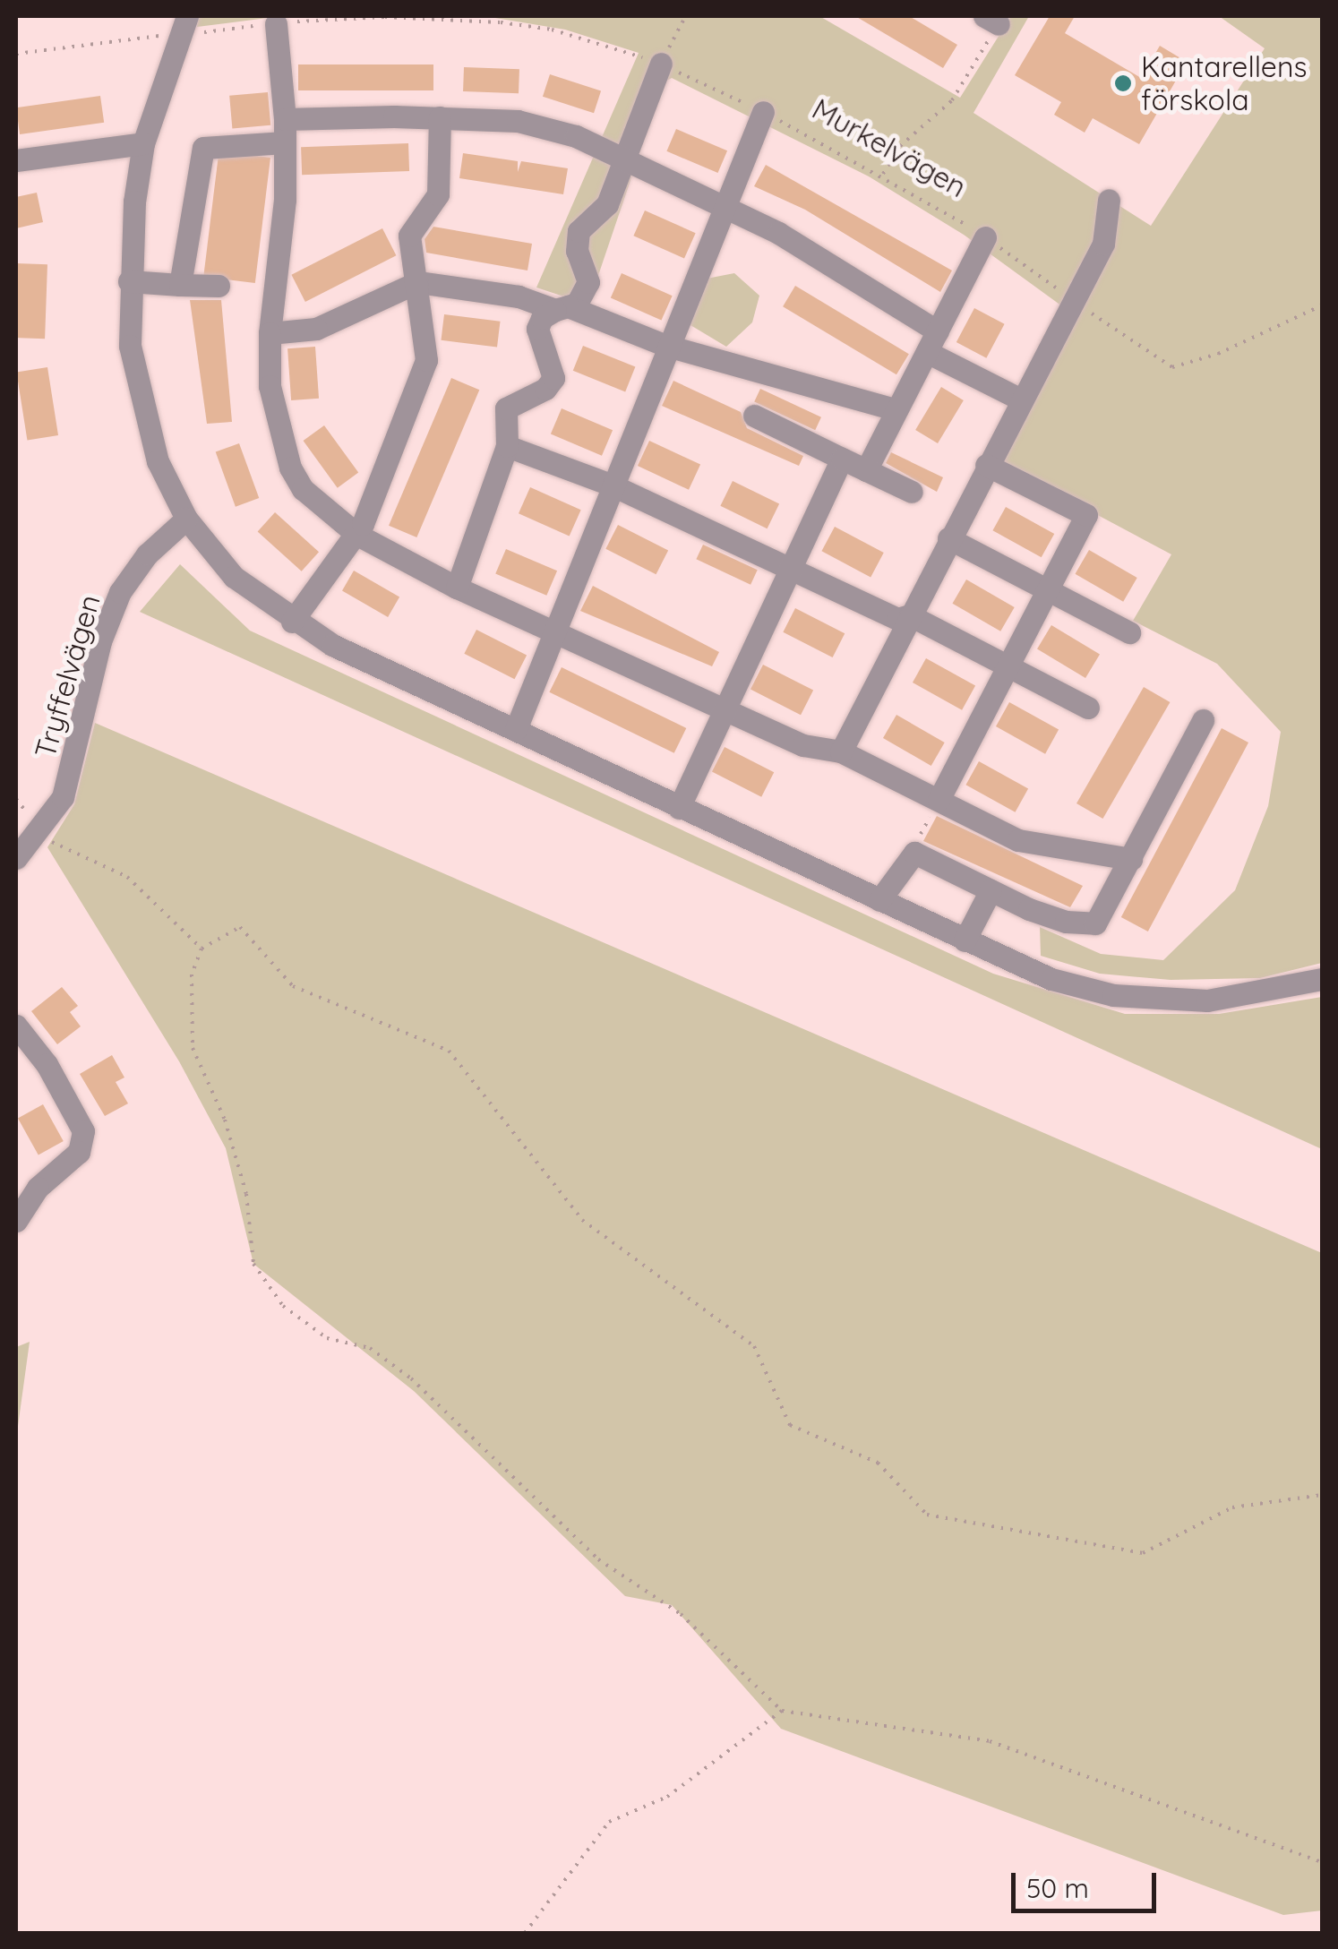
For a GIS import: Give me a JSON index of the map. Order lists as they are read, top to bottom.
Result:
{
  "streets": {
    "street": ["Tryffelvägen"],
    "path": ["Murkelvägen"]
  },
  "places": ["Kantarellens förskola"],
  "scale_bar": "50 m"
}
